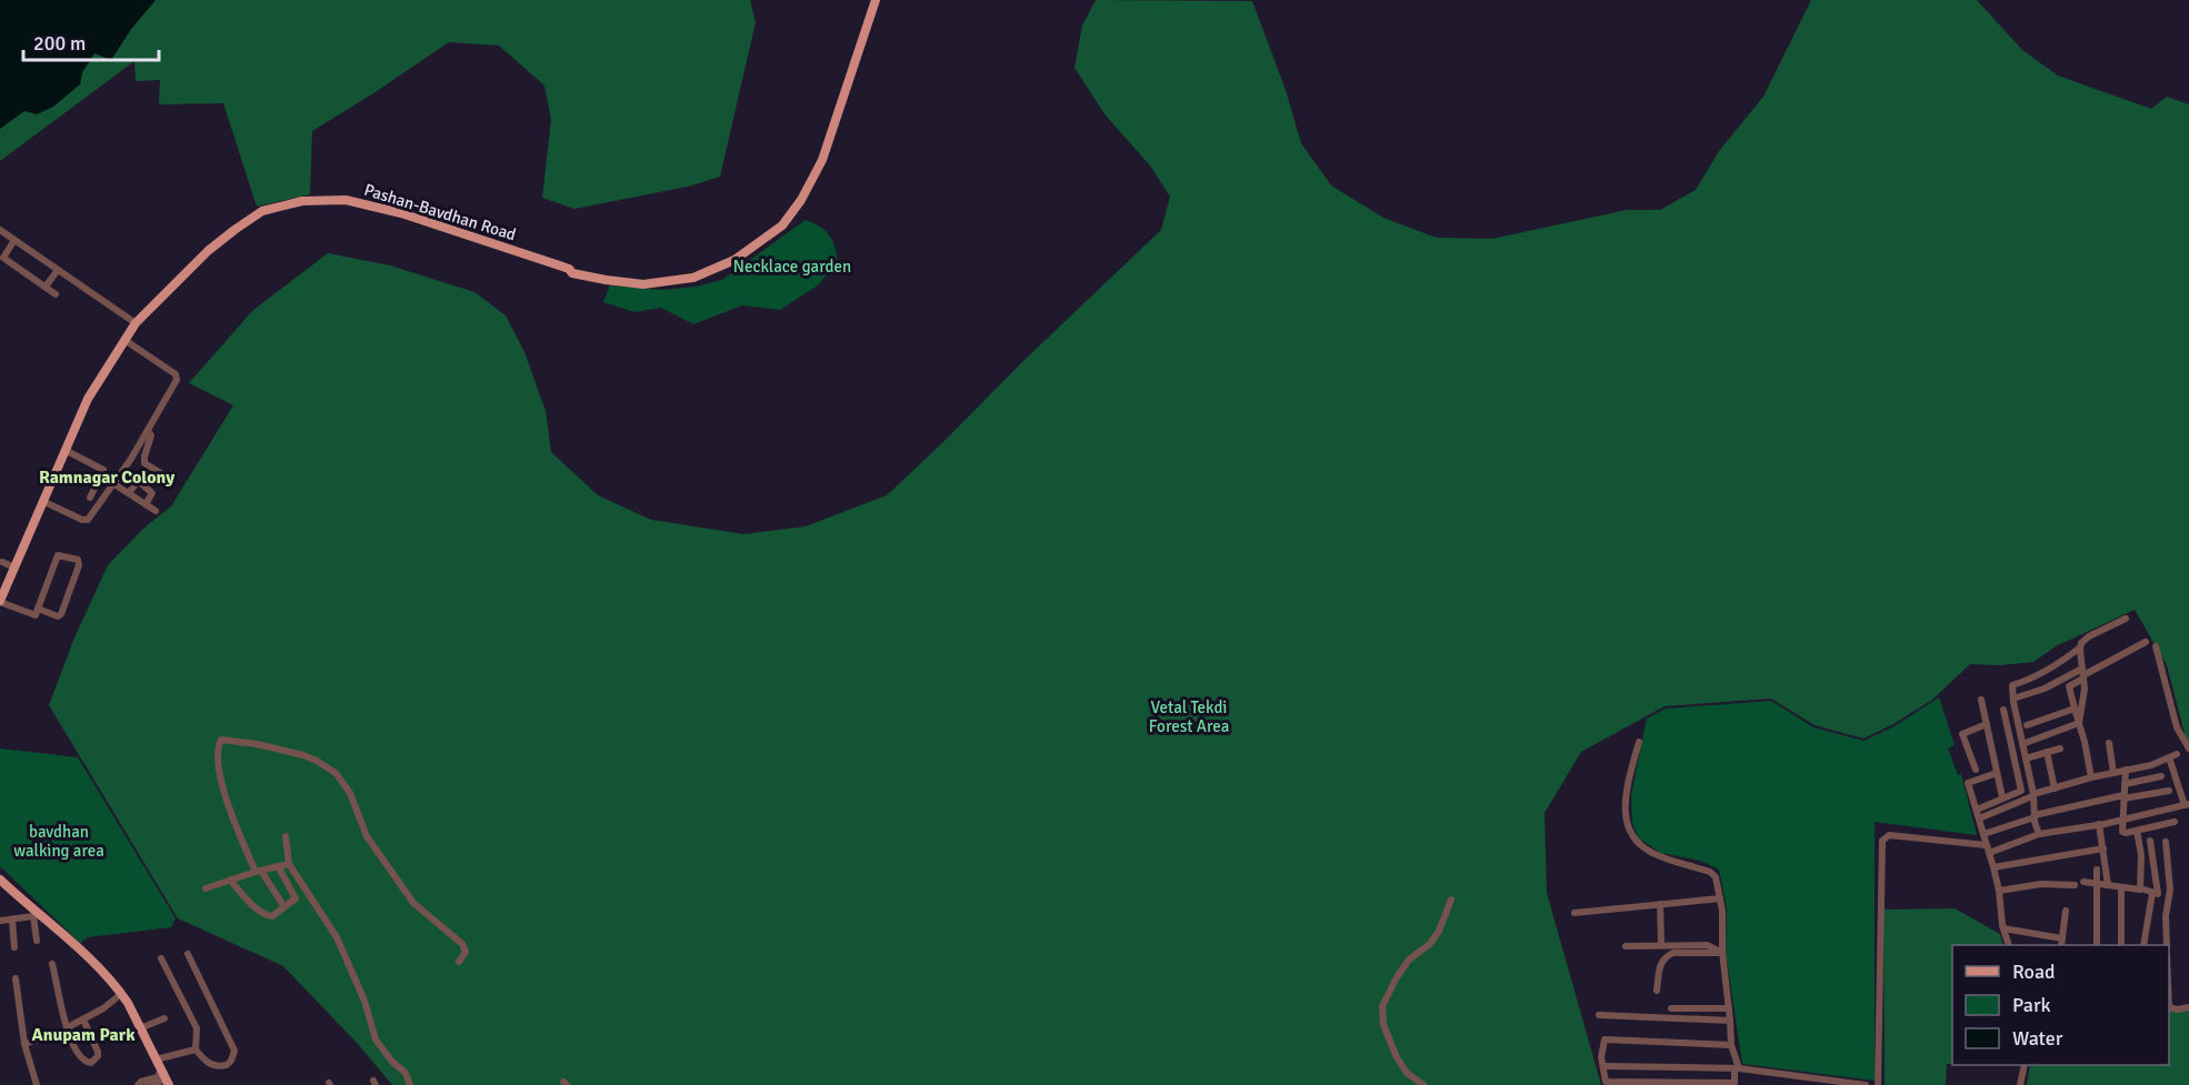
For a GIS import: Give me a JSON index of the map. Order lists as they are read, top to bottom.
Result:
{
  "streets": {
    "main road": ["Pashan-Bavdhan Road"]
  },
  "districts": ["Ramnagar Colony", "Anupam Park"],
  "parks": ["Necklace garden", "Vetal Tekdi Forest Area", "bavdhan walking area"],
  "legend": ["Road", "Park", "Water"],
  "scale_bar": "200 m"
}
